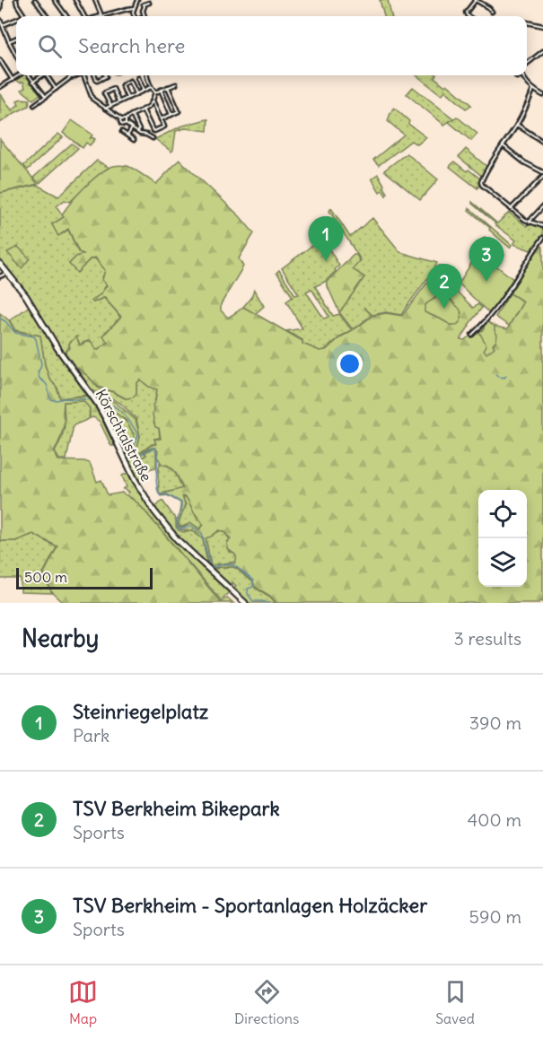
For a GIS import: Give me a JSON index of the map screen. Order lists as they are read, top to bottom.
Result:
{
  "streets": {
    "main road": ["Körschtalstraße"]
  },
  "scale_bar": "500 m",
  "page": {
    "search": "Search here",
    "pins": ["1", "3", "2"],
    "scale": "500 m",
    "heading": ["Nearby", "3 results"],
    "list": [
      {
        "mark": "1",
        "name": "Steinriegelplatz",
        "note": "Park",
        "value": "390 m"
      },
      {
        "mark": "2",
        "name": "TSV Berkheim Bikepark",
        "note": "Sports",
        "value": "400 m"
      },
      {
        "mark": "3",
        "name": "TSV Berkheim - Sportanlagen Holzäcker",
        "note": "Sports",
        "value": "590 m"
      }
    ],
    "nav": ["Map", "Directions", "Saved"]
  }
}
